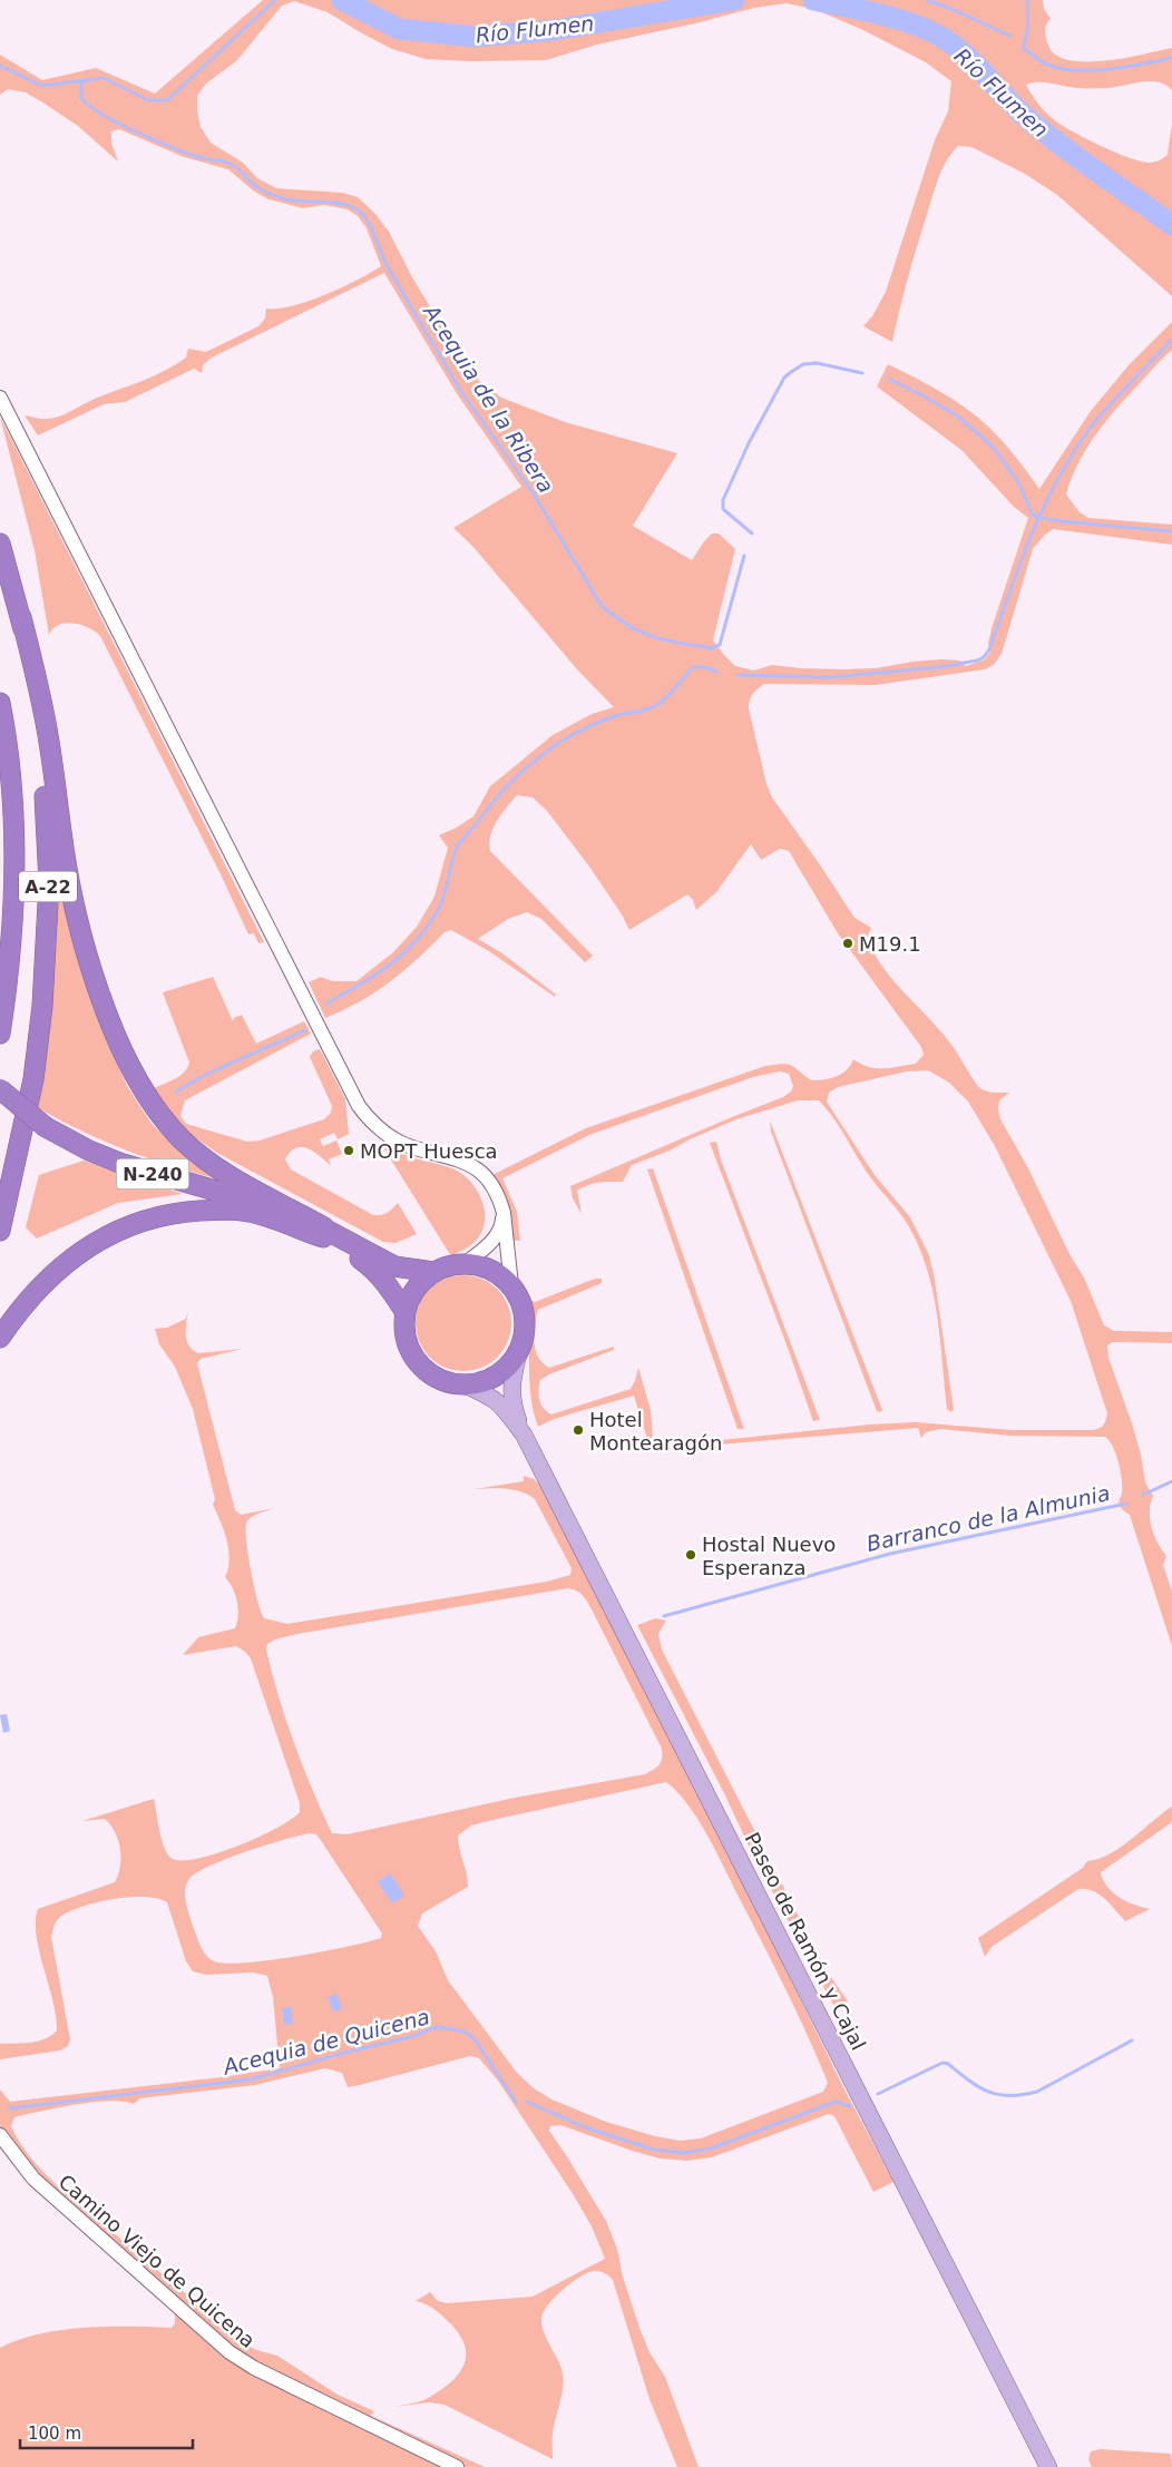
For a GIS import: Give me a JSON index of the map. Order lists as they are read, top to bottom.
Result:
{
  "streets": {
    "highway": ["A-22", "N-240"],
    "main road": ["Paseo de Ramón y Cajal"],
    "street": ["Camino Viejo de Quicena"]
  },
  "water": [
    "Río Flumen",
    "Acequia de la Ribera",
    "Barranco de la Almunia",
    "Acequia de Quicena"
  ],
  "places": [
    "M19.1",
    "MOPT Huesca",
    "Hotel Montearagón",
    "Hostal Nuevo Esperanza"
  ],
  "scale_bar": "100 m"
}
